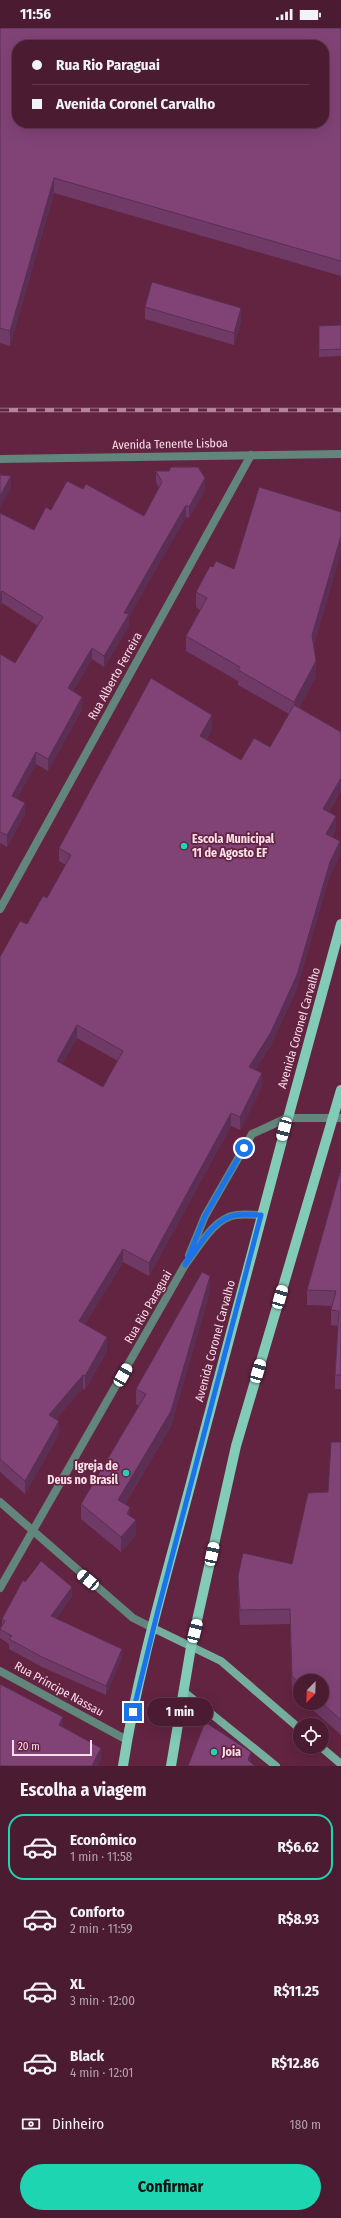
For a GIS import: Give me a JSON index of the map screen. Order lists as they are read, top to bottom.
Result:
{
  "streets": {
    "main road": ["Avenida Coronel Carvalho"],
    "street": [
      "Avenida Tenente Lisboa",
      "Rua Alberto Ferreira",
      "Rua Rio Paraguai",
      "Rua Príncipe Nassau"
    ]
  },
  "crossings": [
    ["Avenida Tenente Lisboa", "Rua Alberto Ferreira"],
    ["Avenida Coronel Carvalho", "Rua Rio Paraguai"],
    ["Avenida Coronel Carvalho", "Rua Príncipe Nassau"]
  ],
  "places": ["Escola Municipal 11 de Agosto EF", "Igreja de Deus no Brasil", "Joia"],
  "scale_bar": "20 m",
  "north": "bottom left",
  "page": {
    "status": "11:56",
    "banner": ["Rua Rio Paraguai", "Avenida Coronel Carvalho"],
    "bubble": "1 min",
    "scale": "20 m",
    "heading": "Escolha a viagem",
    "list": [
      {
        "name": "Econômico",
        "note": "1 min · 11:58",
        "value": "R$6.62"
      },
      {
        "name": "Conforto",
        "note": "2 min · 11:59",
        "value": "R$8.93"
      },
      {
        "name": "XL",
        "note": "3 min · 12:00",
        "value": "R$11.25"
      },
      {
        "name": "Black",
        "note": "4 min · 12:01",
        "value": "R$12.86"
      }
    ],
    "pay": ["Dinheiro", "180 m"],
    "buttons": "Confirmar"
  }
}
